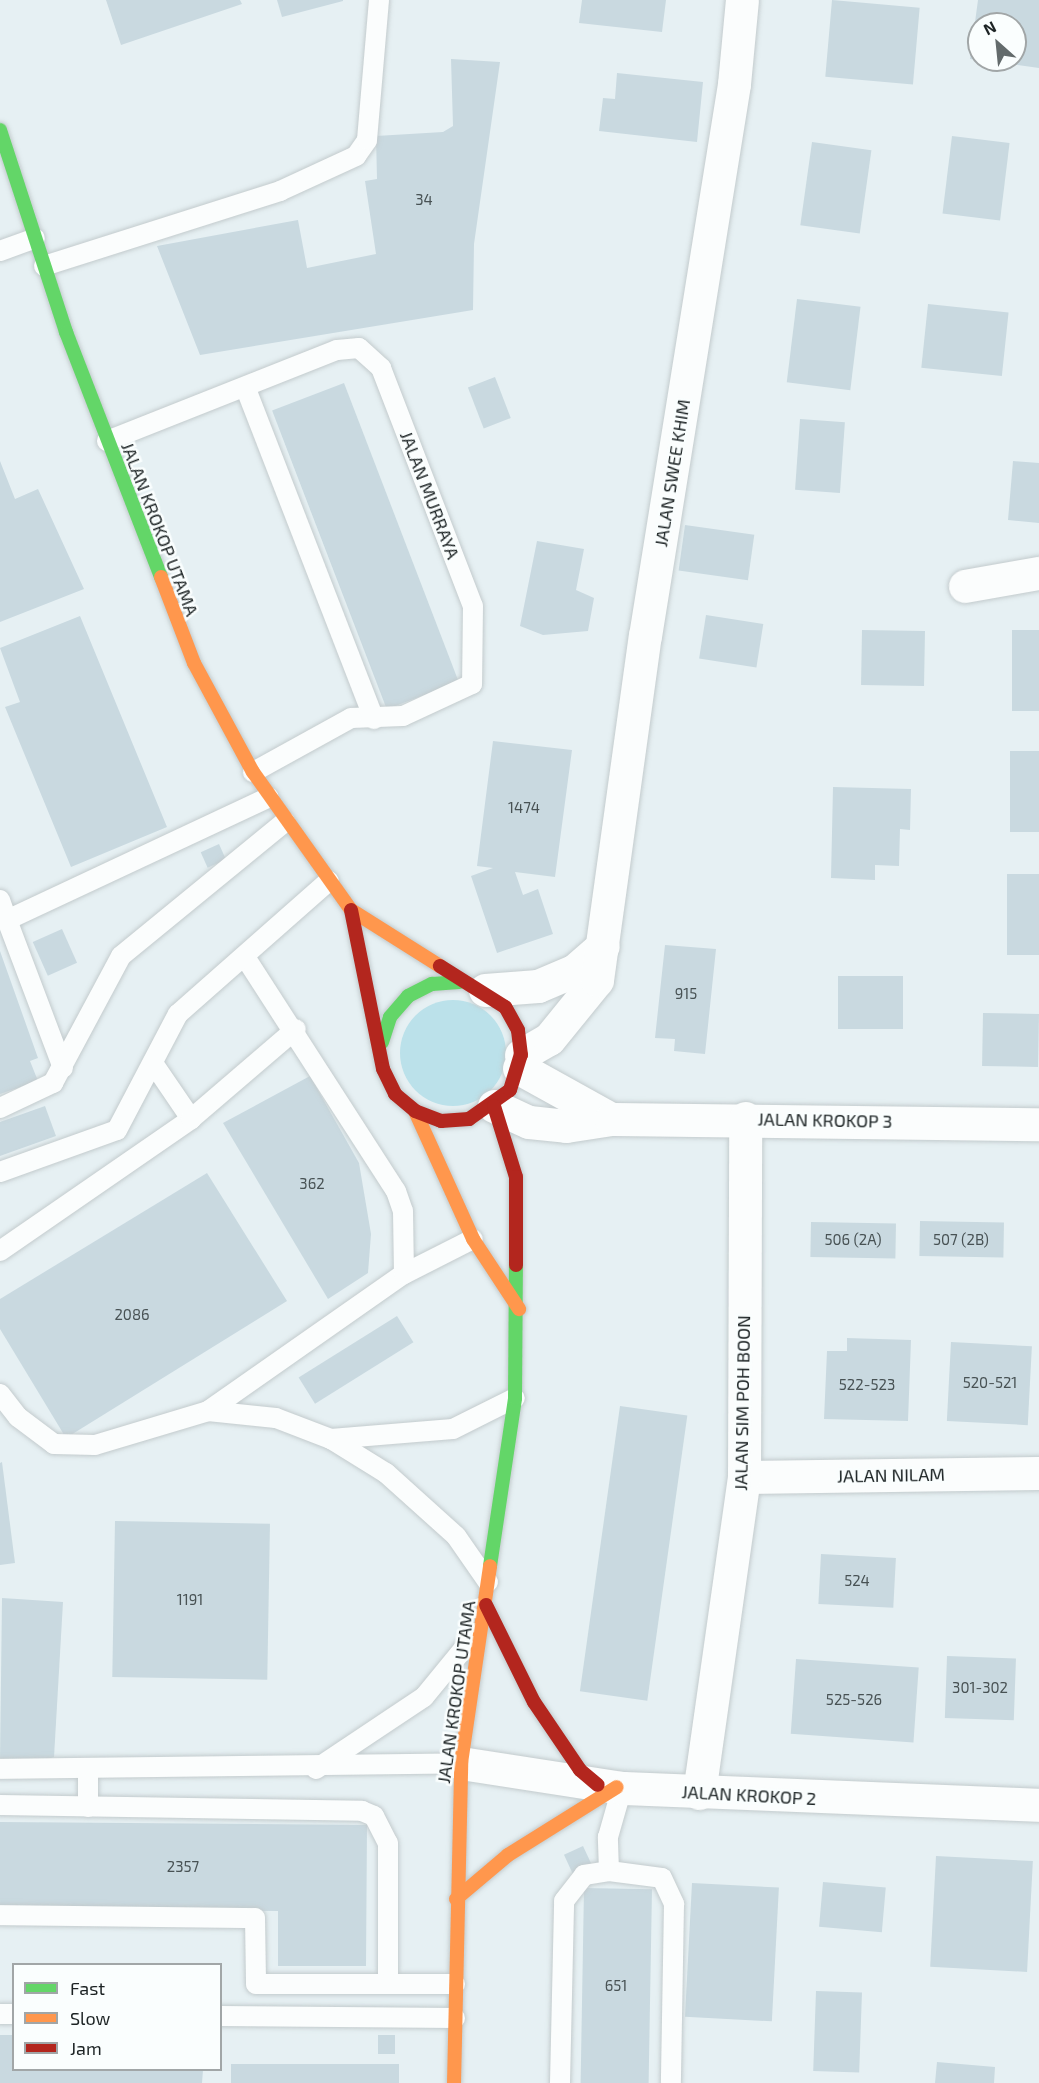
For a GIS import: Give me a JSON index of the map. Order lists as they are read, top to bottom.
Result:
{
  "streets": {
    "street": [
      "JALAN SWEE KHIM",
      "JALAN KROKOP UTAMA",
      "JALAN KROKOP 3",
      "JALAN SIM POH BOON",
      "JALAN NILAM",
      "JALAN KROKOP 2"
    ],
    "lane": ["JALAN MURRAYA"]
  },
  "crossings": [
    ["JALAN SWEE KHIM", "JALAN KROKOP UTAMA"],
    ["JALAN SWEE KHIM", "JALAN KROKOP 3"],
    ["JALAN MURRAYA", "JALAN KROKOP UTAMA"],
    ["JALAN KROKOP UTAMA", "JALAN KROKOP 3"],
    ["JALAN KROKOP UTAMA", "JALAN KROKOP 2"],
    ["JALAN KROKOP 3", "JALAN SIM POH BOON"],
    ["JALAN SIM POH BOON", "JALAN NILAM"],
    ["JALAN SIM POH BOON", "JALAN KROKOP 2"]
  ],
  "house_numbers": [
    "34",
    "1474",
    "915",
    "362",
    "506 (2A)",
    "507 (2B)",
    "2086",
    "520-521",
    "522-523",
    "524",
    "1191",
    "301-302",
    "525-526",
    "2357",
    "651"
  ],
  "legend": ["Fast", "Slow", "Jam"],
  "north": "top left"
}
